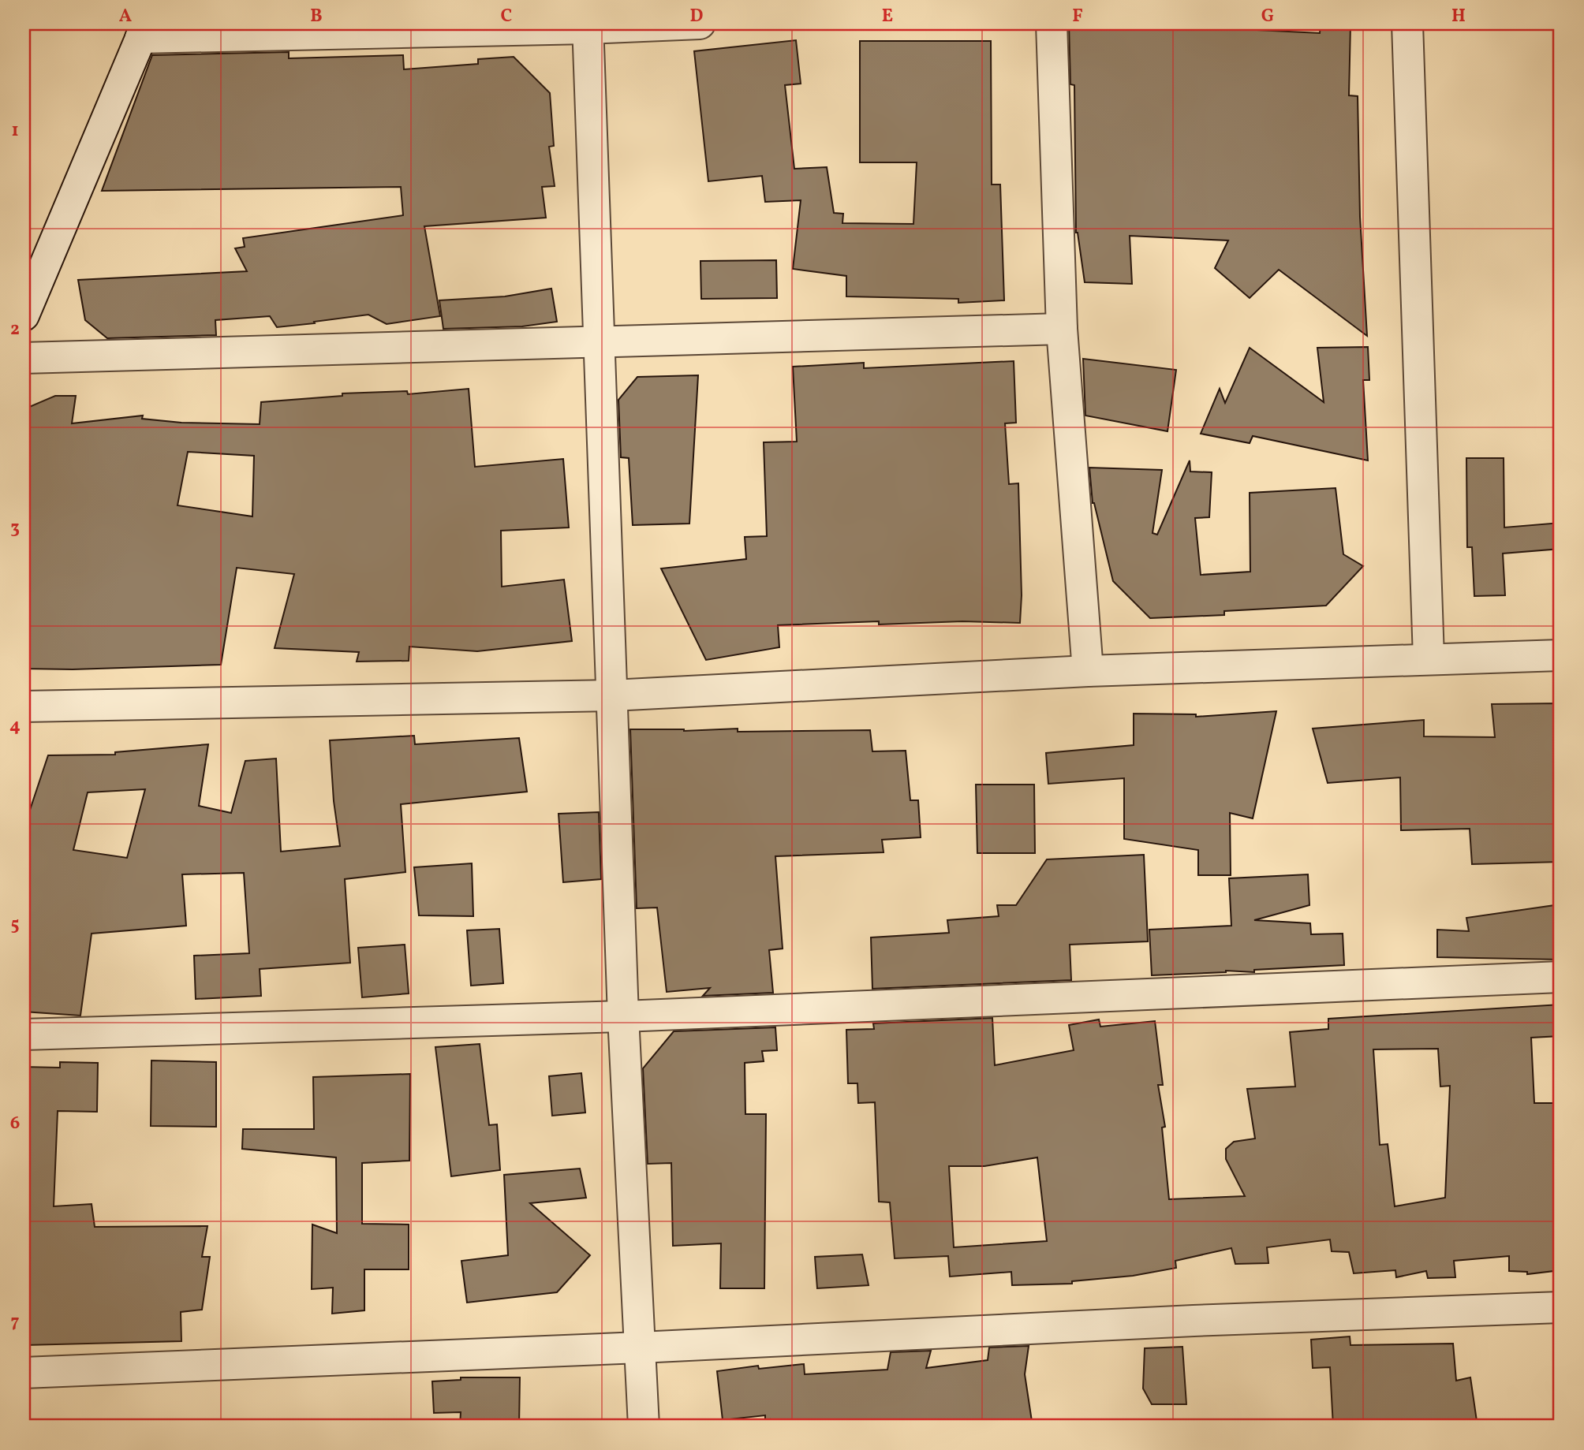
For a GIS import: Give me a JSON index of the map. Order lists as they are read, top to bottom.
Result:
{
  "grid": {
    "columns": [
      "A",
      "B",
      "C",
      "D",
      "E",
      "F",
      "G",
      "H"
    ],
    "rows": [
      "1",
      "2",
      "3",
      "4",
      "5",
      "6",
      "7"
    ]
  }
}
